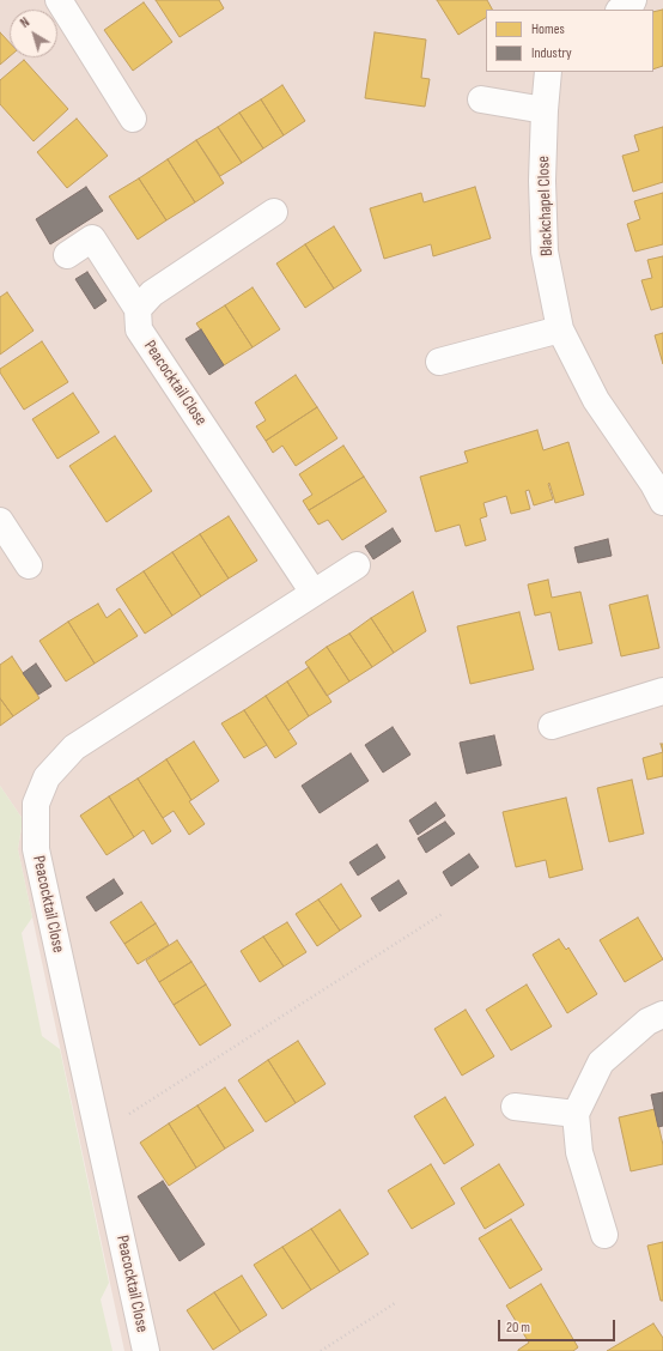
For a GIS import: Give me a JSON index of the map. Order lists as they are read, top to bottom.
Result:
{
  "streets": {
    "street": ["Blackchapel Close", "Peacocktail Close"]
  },
  "legend": ["Homes", "Industry"],
  "scale_bar": "20 m",
  "north": "top left"
}
